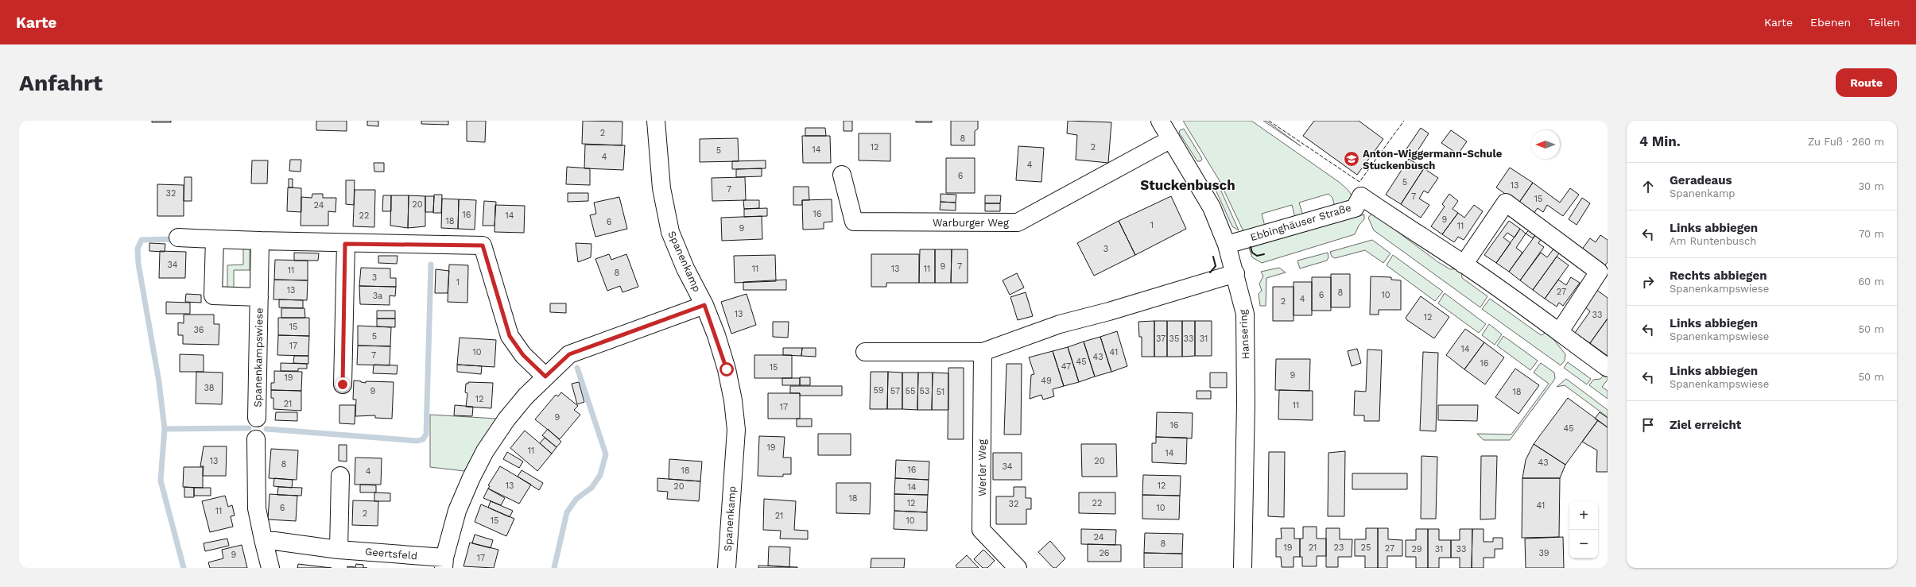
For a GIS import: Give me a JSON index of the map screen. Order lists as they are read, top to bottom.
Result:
{
  "streets": {
    "street": [
      "Warburger Weg",
      "Ebbinghäuser Straße",
      "Spanenkamp",
      "Hansering",
      "Spanenkampswiese",
      "Werler Weg",
      "Geertsfeld"
    ]
  },
  "crossings": [
    ["Warburger Weg", "Hansering"],
    ["Ebbinghäuser Straße", "Hansering"]
  ],
  "districts": ["Stuckenbusch"],
  "places": {
    "school or university": ["Anton-Wiggermann-Schule Stuckenbusch"]
  },
  "house_numbers": [
    "2",
    "8",
    "12",
    "2",
    "14",
    "5",
    "4",
    "4",
    "6",
    "5",
    "13",
    "7",
    "32",
    "7",
    "15",
    "20",
    "24",
    "16",
    "16",
    "22",
    "14",
    "9",
    "18",
    "6",
    "1",
    "11",
    "9",
    "3",
    "34",
    "9",
    "7",
    "11",
    "13",
    "11",
    "11",
    "8",
    "3",
    "1",
    "13",
    "27",
    "8",
    "6",
    "10",
    "3a",
    "4",
    "2",
    "13",
    "33",
    "12",
    "15",
    "36",
    "5",
    "37",
    "35",
    "33",
    "31",
    "17",
    "14",
    "10",
    "41",
    "7",
    "43",
    "45",
    "16",
    "47",
    "15",
    "9",
    "19",
    "49",
    "38",
    "59",
    "9",
    "57",
    "55",
    "53",
    "51",
    "18",
    "12",
    "21",
    "11",
    "17",
    "9",
    "16",
    "45",
    "19",
    "11",
    "14",
    "13",
    "20",
    "43",
    "8",
    "34",
    "16",
    "18",
    "4",
    "13",
    "12",
    "20",
    "14",
    "18",
    "12",
    "22",
    "32",
    "41",
    "6",
    "10",
    "11",
    "2",
    "21",
    "15",
    "10",
    "24",
    "8",
    "19",
    "21",
    "23",
    "25",
    "27",
    "29",
    "31",
    "33",
    "26",
    "39",
    "9",
    "17"
  ],
  "north": "left",
  "page": {
    "header": "Karte",
    "nav": ["Karte", "Ebenen", "Teilen"],
    "buttons": "Route",
    "title": "Anfahrt",
    "heading": ["4 Min.", "Zu Fuß · 260 m"],
    "list": [
      ["Geradeaus", "Spanenkamp", "30 m"],
      ["Links abbiegen", "Am Runtenbusch", "70 m"],
      ["Rechts abbiegen", "Spanenkampswiese", "60 m"],
      ["Links abbiegen", "Spanenkampswiese", "50 m"],
      ["Links abbiegen", "Spanenkampswiese", "50 m"],
      "Ziel erreicht"
    ],
    "map_buttons": ["+", "−"]
  }
}
